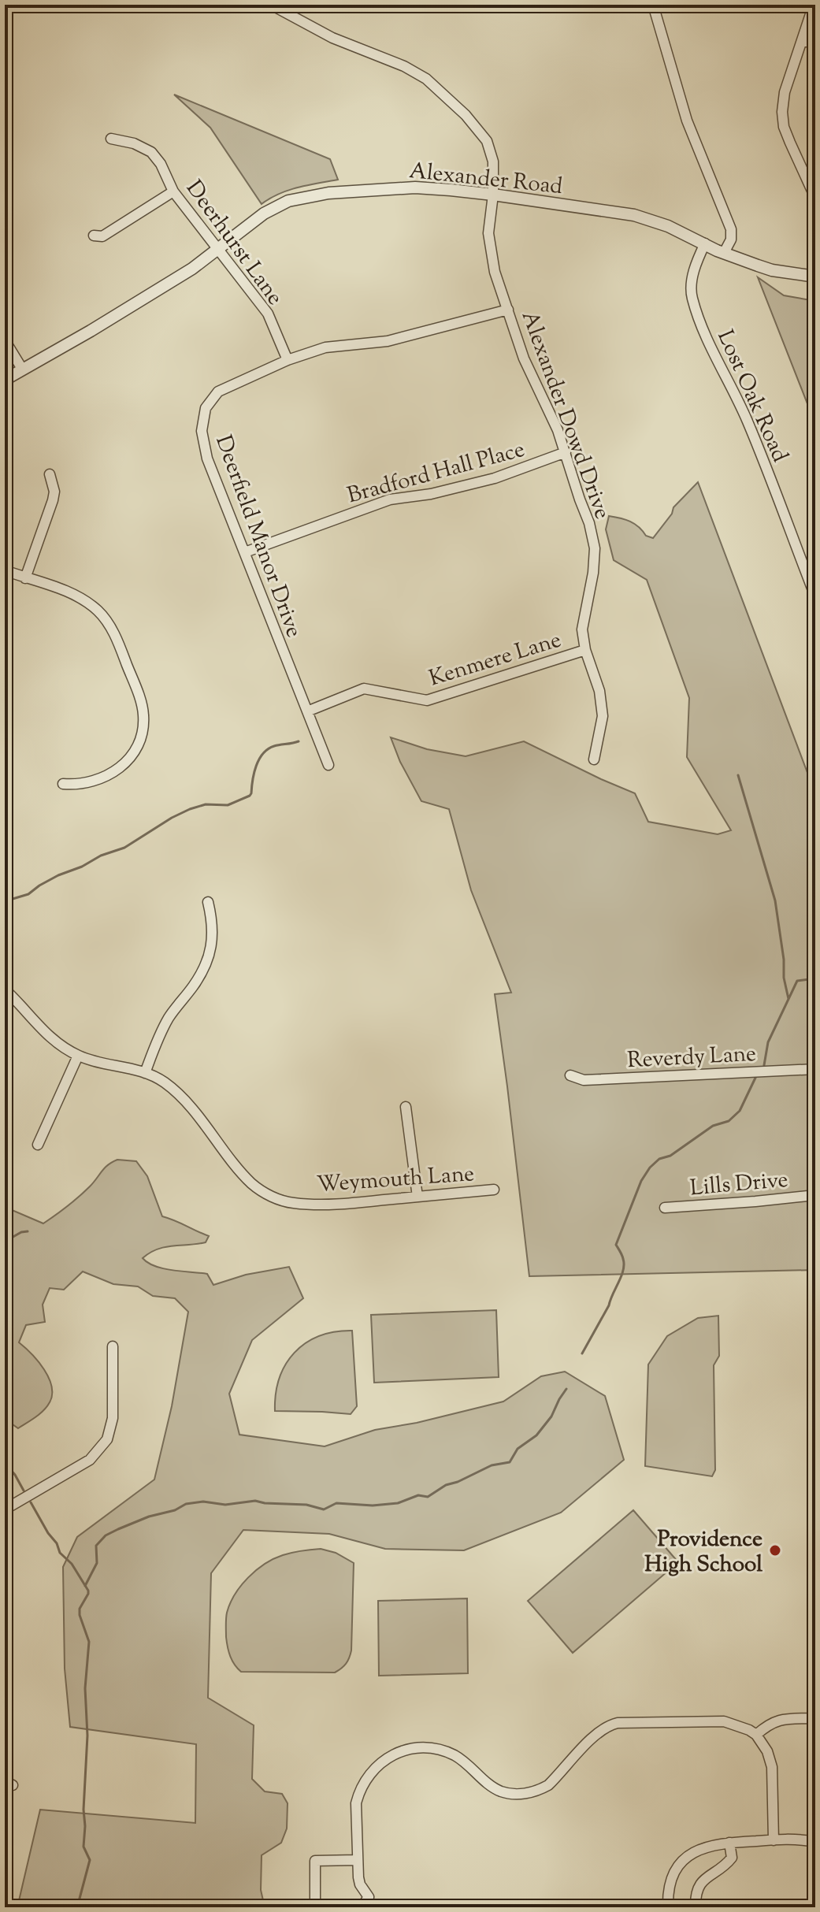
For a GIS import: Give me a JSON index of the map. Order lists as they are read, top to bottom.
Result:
{
  "streets": {
    "street": [
      "Alexander Road",
      "Deerhurst Lane",
      "Lost Oak Road",
      "Alexander Dowd Drive",
      "Bradford Hall Place",
      "Deerfield Manor Drive",
      "Kenmere Lane",
      "Reverdy Lane",
      "Weymouth Lane",
      "Lills Drive"
    ]
  },
  "crossings": [
    ["Alexander Road", "Deerhurst Lane"],
    ["Alexander Road", "Lost Oak Road"],
    ["Alexander Road", "Alexander Dowd Drive"],
    ["Deerhurst Lane", "Deerfield Manor Drive"],
    ["Alexander Dowd Drive", "Bradford Hall Place"],
    ["Alexander Dowd Drive", "Deerfield Manor Drive"],
    ["Alexander Dowd Drive", "Kenmere Lane"],
    ["Bradford Hall Place", "Deerfield Manor Drive"],
    ["Deerfield Manor Drive", "Kenmere Lane"]
  ],
  "places": ["Providence High School"]
}
